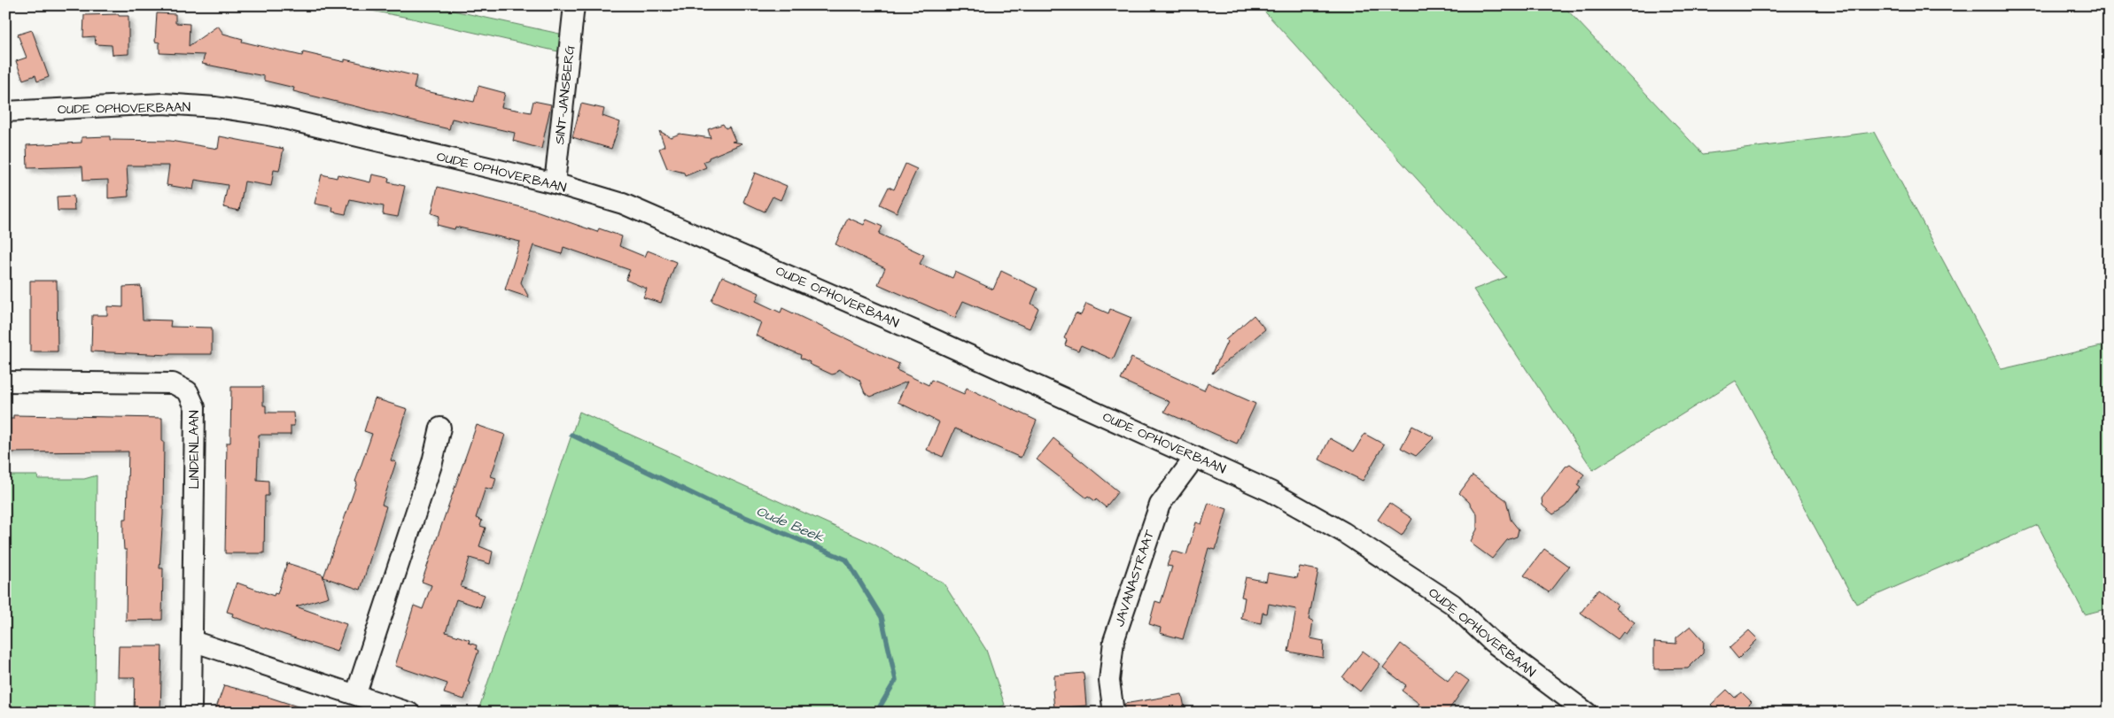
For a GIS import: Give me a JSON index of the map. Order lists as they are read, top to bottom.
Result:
{
  "streets": {
    "street": [
      "SINT-JANSBERG",
      "OUDE OPHOVERBAAN",
      "LINDENLAAN",
      "JAVANASTRAAT"
    ]
  },
  "crossings": [
    ["SINT-JANSBERG", "OUDE OPHOVERBAAN"],
    ["OUDE OPHOVERBAAN", "JAVANASTRAAT"]
  ],
  "water": ["Oude Beek"]
}
